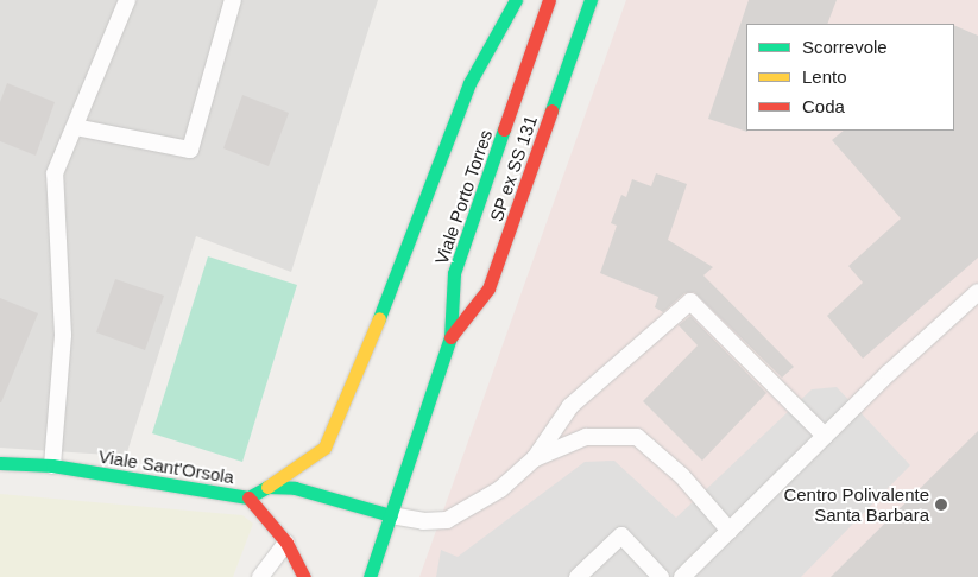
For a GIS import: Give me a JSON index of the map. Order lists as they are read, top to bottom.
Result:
{
  "streets": {
    "main road": ["SP ex SS 131", "Viale Porto Torres", "Viale Sant'Orsola"]
  },
  "crossings": [
    ["SP ex SS 131", "Viale Porto Torres"]
  ],
  "places": ["Centro Polivalente Santa Barbara"],
  "legend": ["Scorrevole", "Lento", "Coda"]
}
